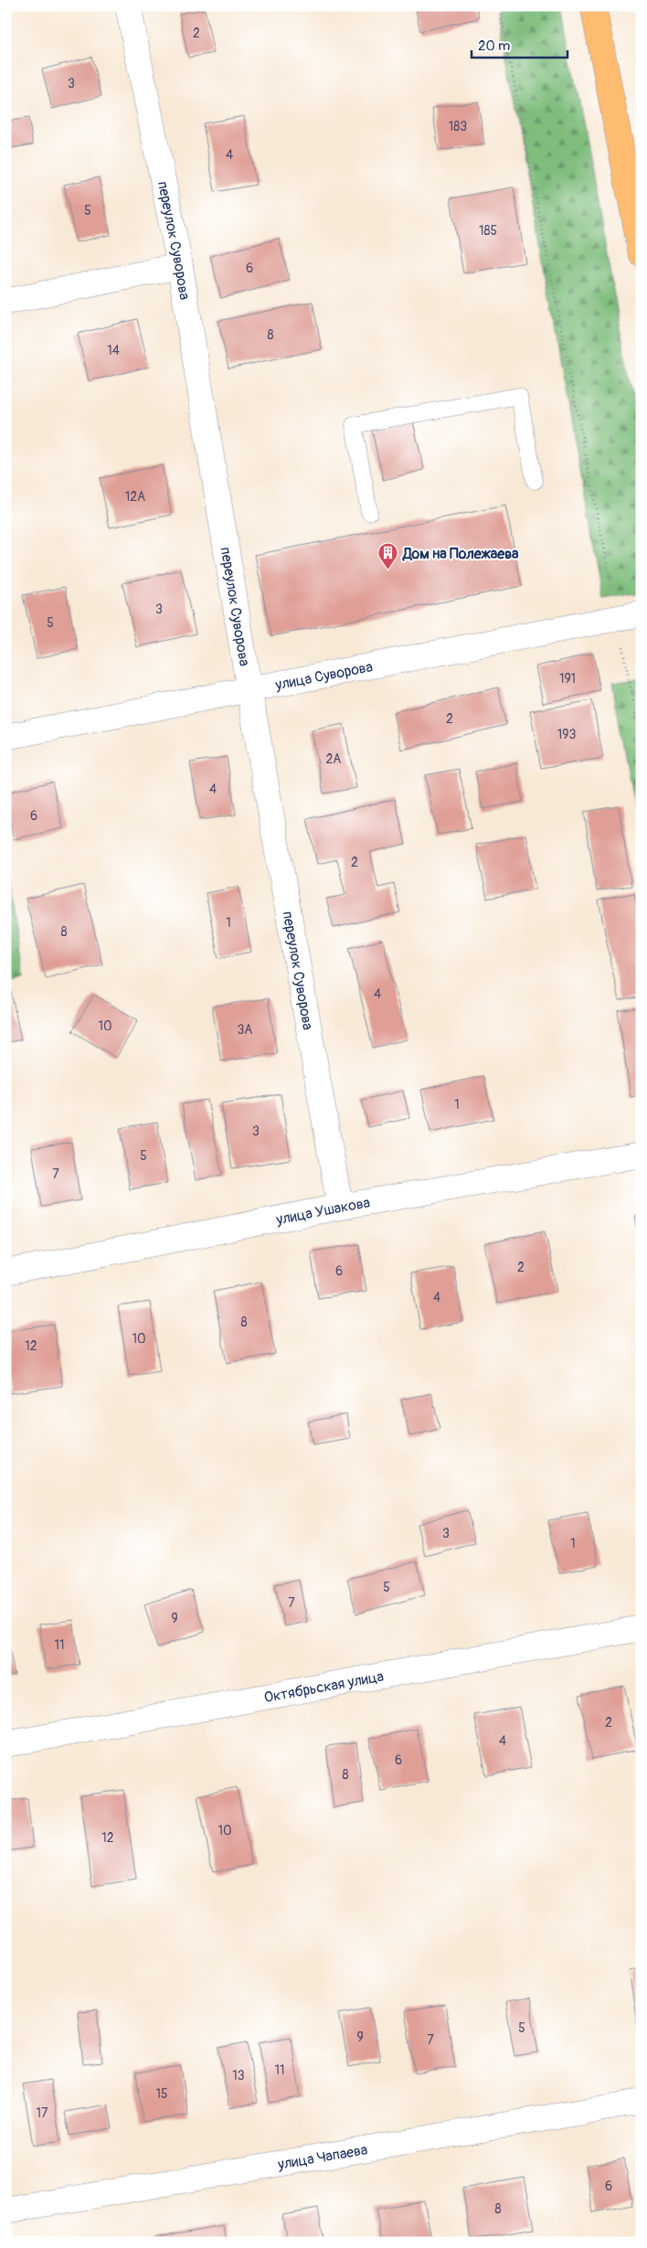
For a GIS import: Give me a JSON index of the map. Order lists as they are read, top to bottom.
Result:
{
  "streets": {
    "street": [
      "переулок Суворова",
      "улица Суворова",
      "улица Ушакова",
      "Октябрьская улица",
      "улица Чапаева"
    ]
  },
  "crossings": [
    ["переулок Суворова", "улица Суворова"],
    ["переулок Суворова", "улица Ушакова"]
  ],
  "places": {
    "building": ["Дом на Полежаева"]
  },
  "house_numbers": [
    "2",
    "3",
    "183",
    "4",
    "5",
    "185",
    "6",
    "8",
    "14",
    "12А",
    "3",
    "5",
    "191",
    "2",
    "193",
    "2А",
    "4",
    "6",
    "2",
    "1",
    "8",
    "4",
    "10",
    "3А",
    "1",
    "3",
    "5",
    "7",
    "2",
    "6",
    "4",
    "8",
    "10",
    "12",
    "3",
    "1",
    "5",
    "7",
    "9",
    "11",
    "2",
    "4",
    "6",
    "8",
    "10",
    "12",
    "5",
    "9",
    "7",
    "11",
    "13",
    "15",
    "17",
    "6",
    "8"
  ],
  "scale_bar": "20 m"
}
